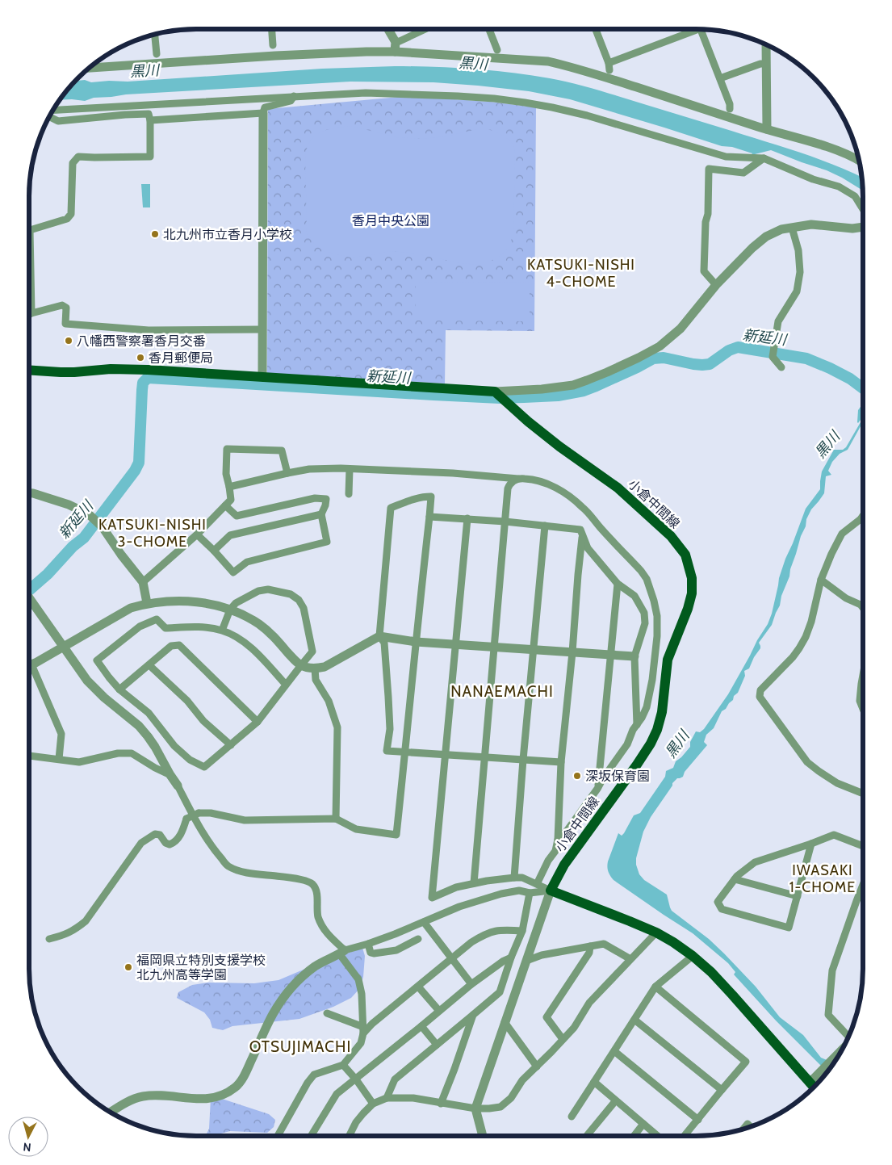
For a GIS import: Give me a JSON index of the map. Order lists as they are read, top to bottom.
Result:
{
  "streets": {
    "main road": ["小倉中間線"]
  },
  "districts": [
    "KATSUKI-NISHI 4-CHOME",
    "KATSUKI-NISHI 3-CHOME",
    "NANAEMACHI",
    "IWASAKI 1-CHOME",
    "OTSUJIMACHI"
  ],
  "water": ["黒川", "新延川"],
  "parks": ["香月中央公園"],
  "places": [
    "北九州市立香月小学校",
    "八幡西警察署香月交番",
    "香月郵便局",
    "深坂保育園",
    "福岡県立特別支援学校 北九州高等学園"
  ],
  "north": "bottom"
}
